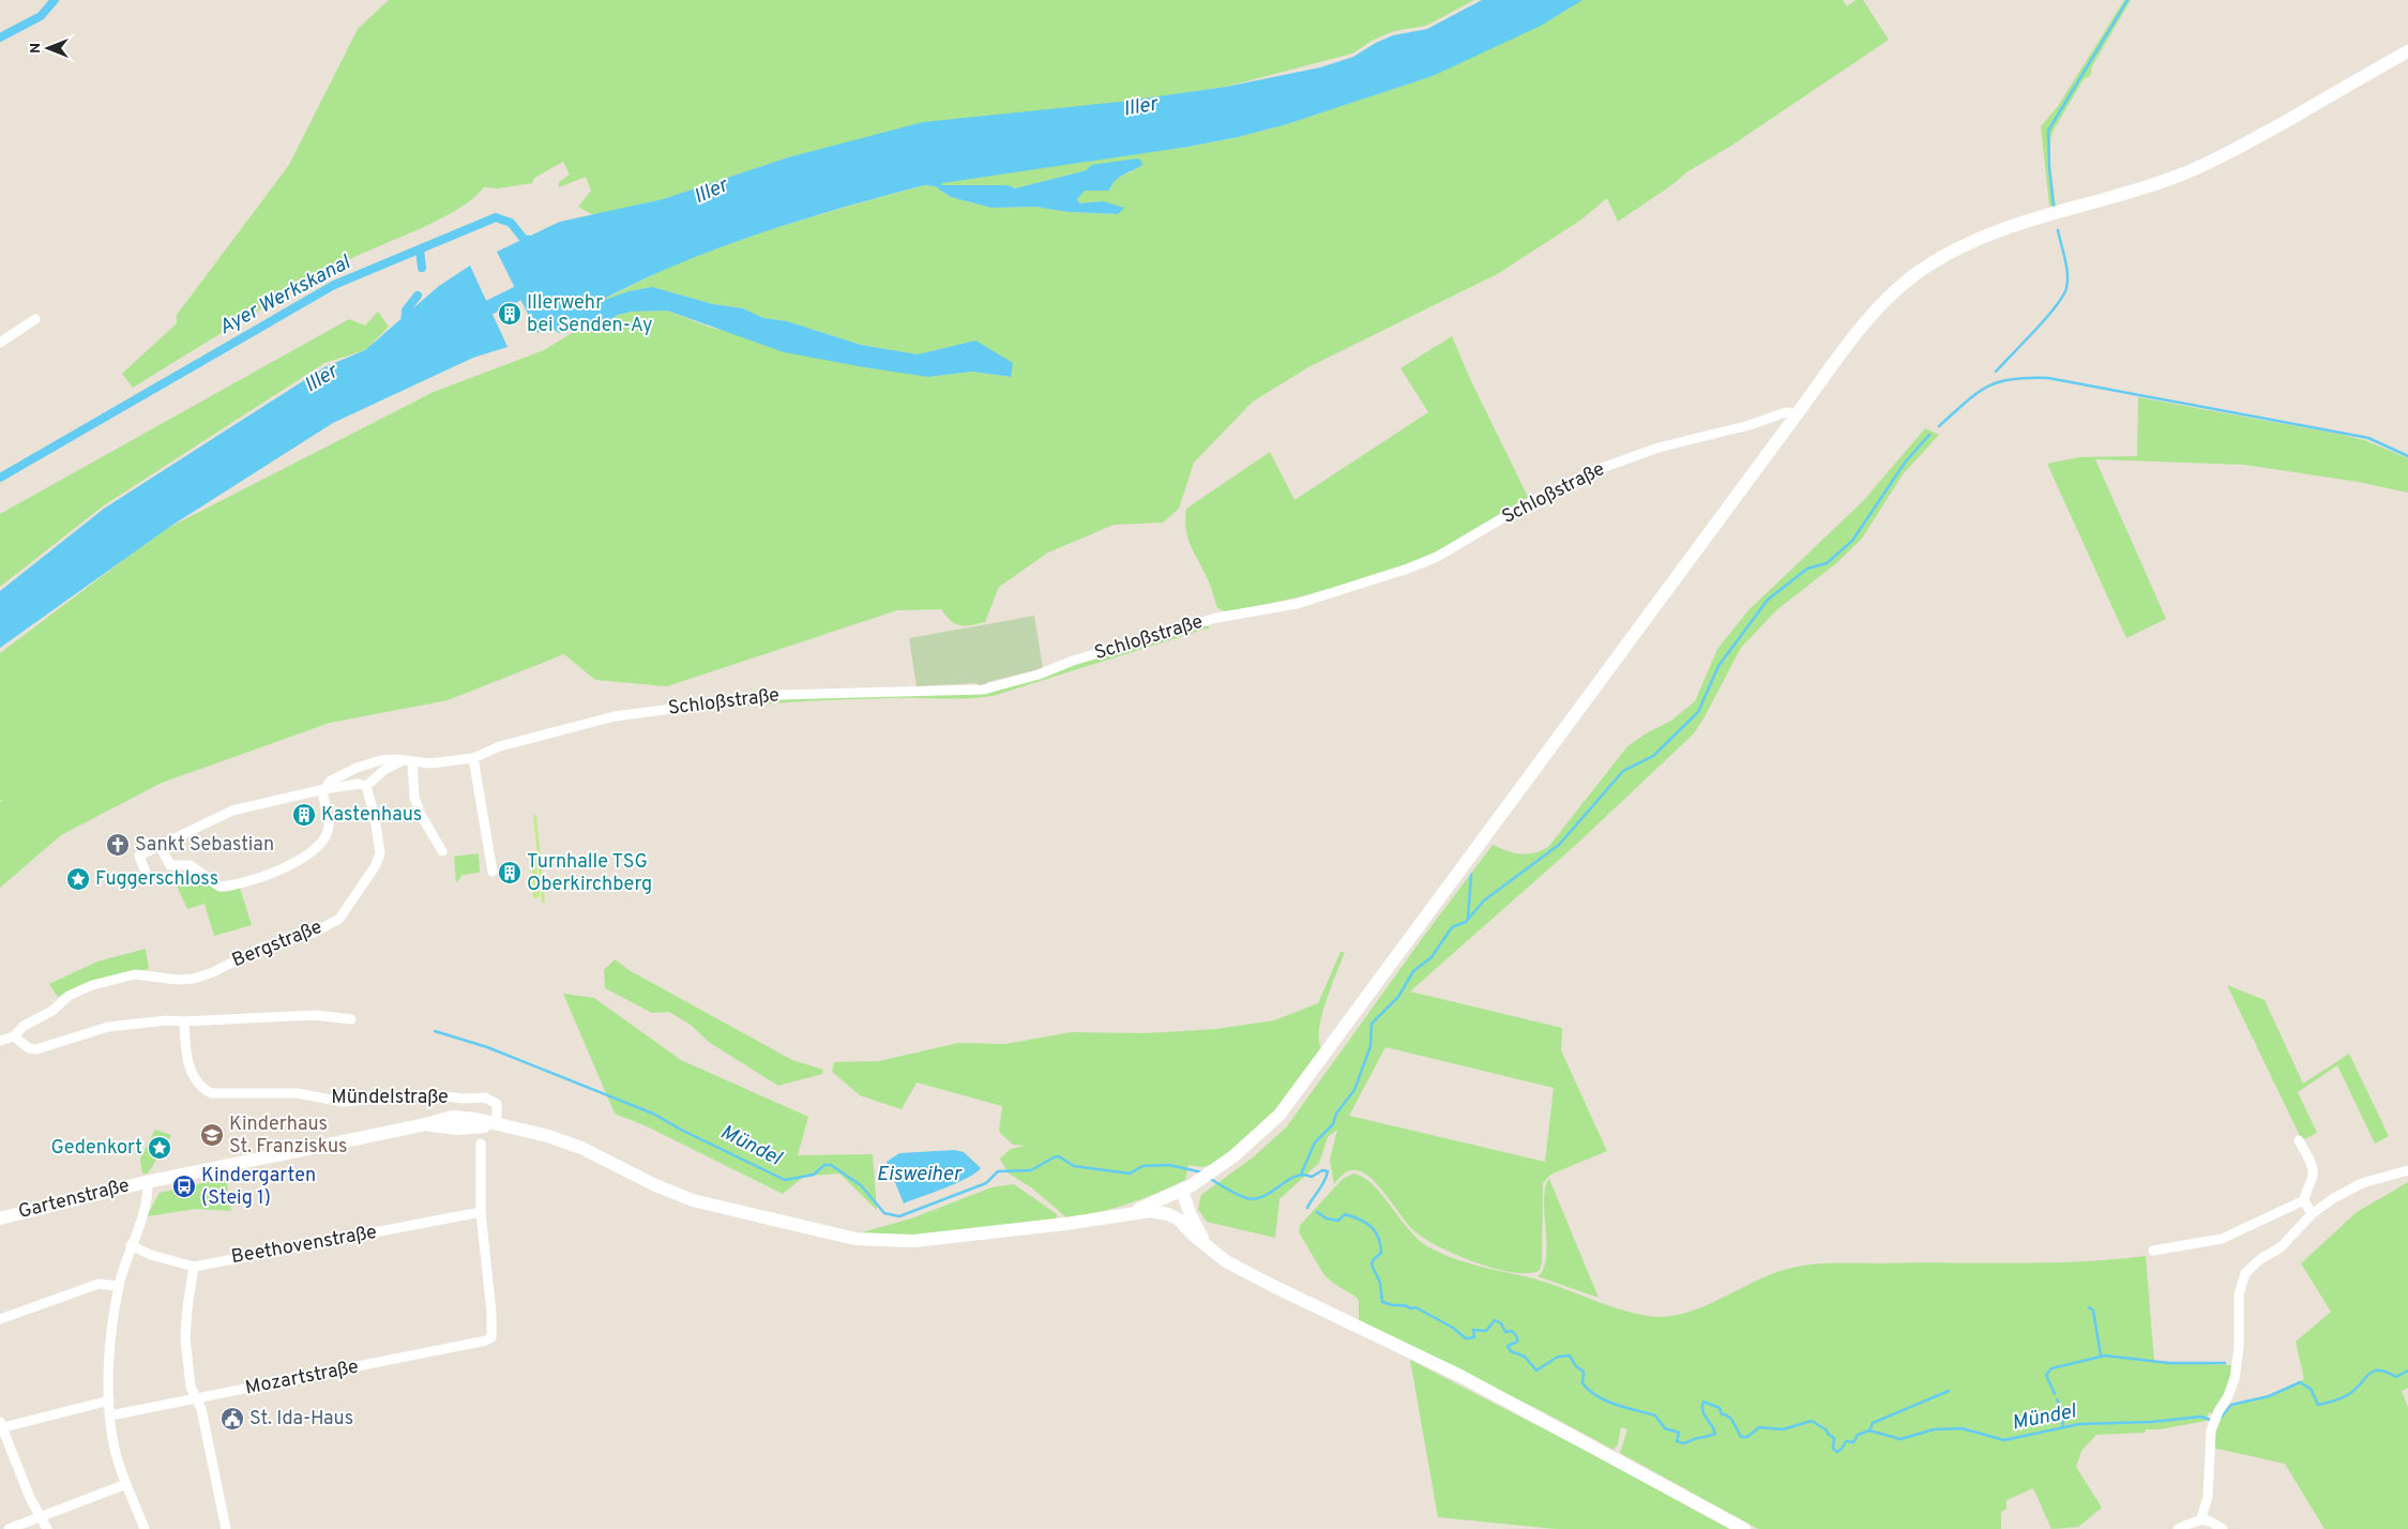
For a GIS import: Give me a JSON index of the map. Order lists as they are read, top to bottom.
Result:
{
  "streets": {
    "main road": ["Gartenstraße"],
    "street": [
      "Schloßstraße",
      "Bergstraße",
      "Mündelstraße",
      "Beethovenstraße",
      "Mozartstraße"
    ]
  },
  "crossings": [
    ["Mündelstraße", "Gartenstraße"],
    ["Beethovenstraße", "Mozartstraße"]
  ],
  "water": [
    "Iller",
    "Ayer Werkskanal",
    "Mündel",
    "Eisweiher"
  ],
  "places": {
    "building": ["Illerwehr bei Senden-Ay", "Kastenhaus", "Turnhalle TSG Oberkirchberg"],
    "church": ["Sankt Sebastian"],
    "place": ["Fuggerschloss", "Gedenkort"],
    "school or university": ["Kinderhaus St. Franziskus"],
    "bus stop": ["Kindergarten (Steig 1)"],
    "public building": ["St. Ida-Haus"]
  },
  "north": "left"
}
